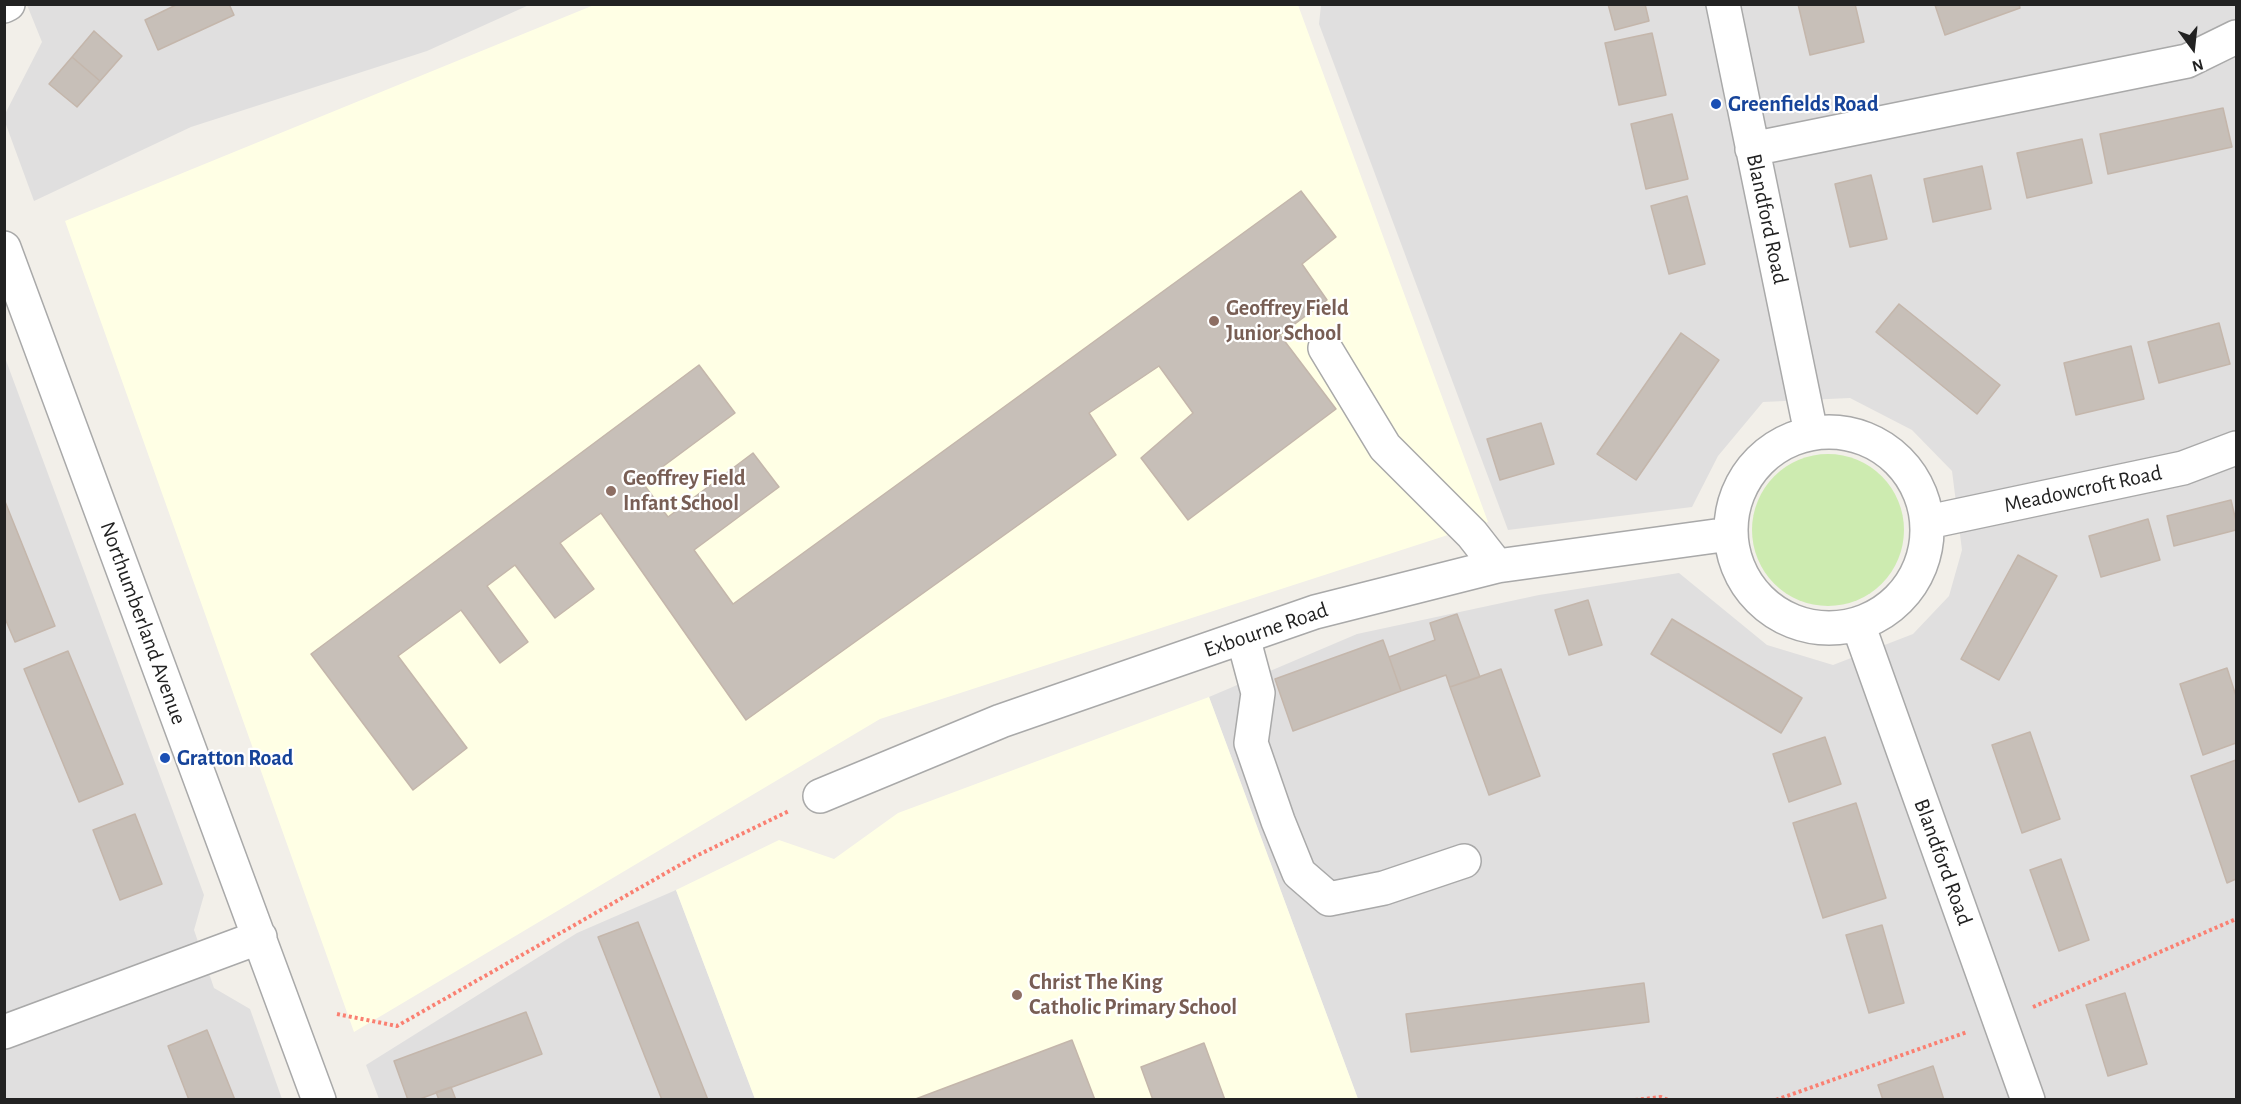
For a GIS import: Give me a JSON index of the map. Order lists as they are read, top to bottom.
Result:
{
  "streets": {
    "street": [
      "Blandford Road",
      "Meadowcroft Road",
      "Northumberland Avenue",
      "Exbourne Road"
    ]
  },
  "crossings": [
    ["Blandford Road", "Meadowcroft Road"],
    ["Blandford Road", "Exbourne Road"],
    ["Meadowcroft Road", "Exbourne Road"]
  ],
  "places": [
    "Greenfields Road",
    "Geoffrey Field Junior School",
    "Geoffrey Field Infant School",
    "Gratton Road",
    "Christ The King Catholic Primary School"
  ],
  "north": "bottom"
}
